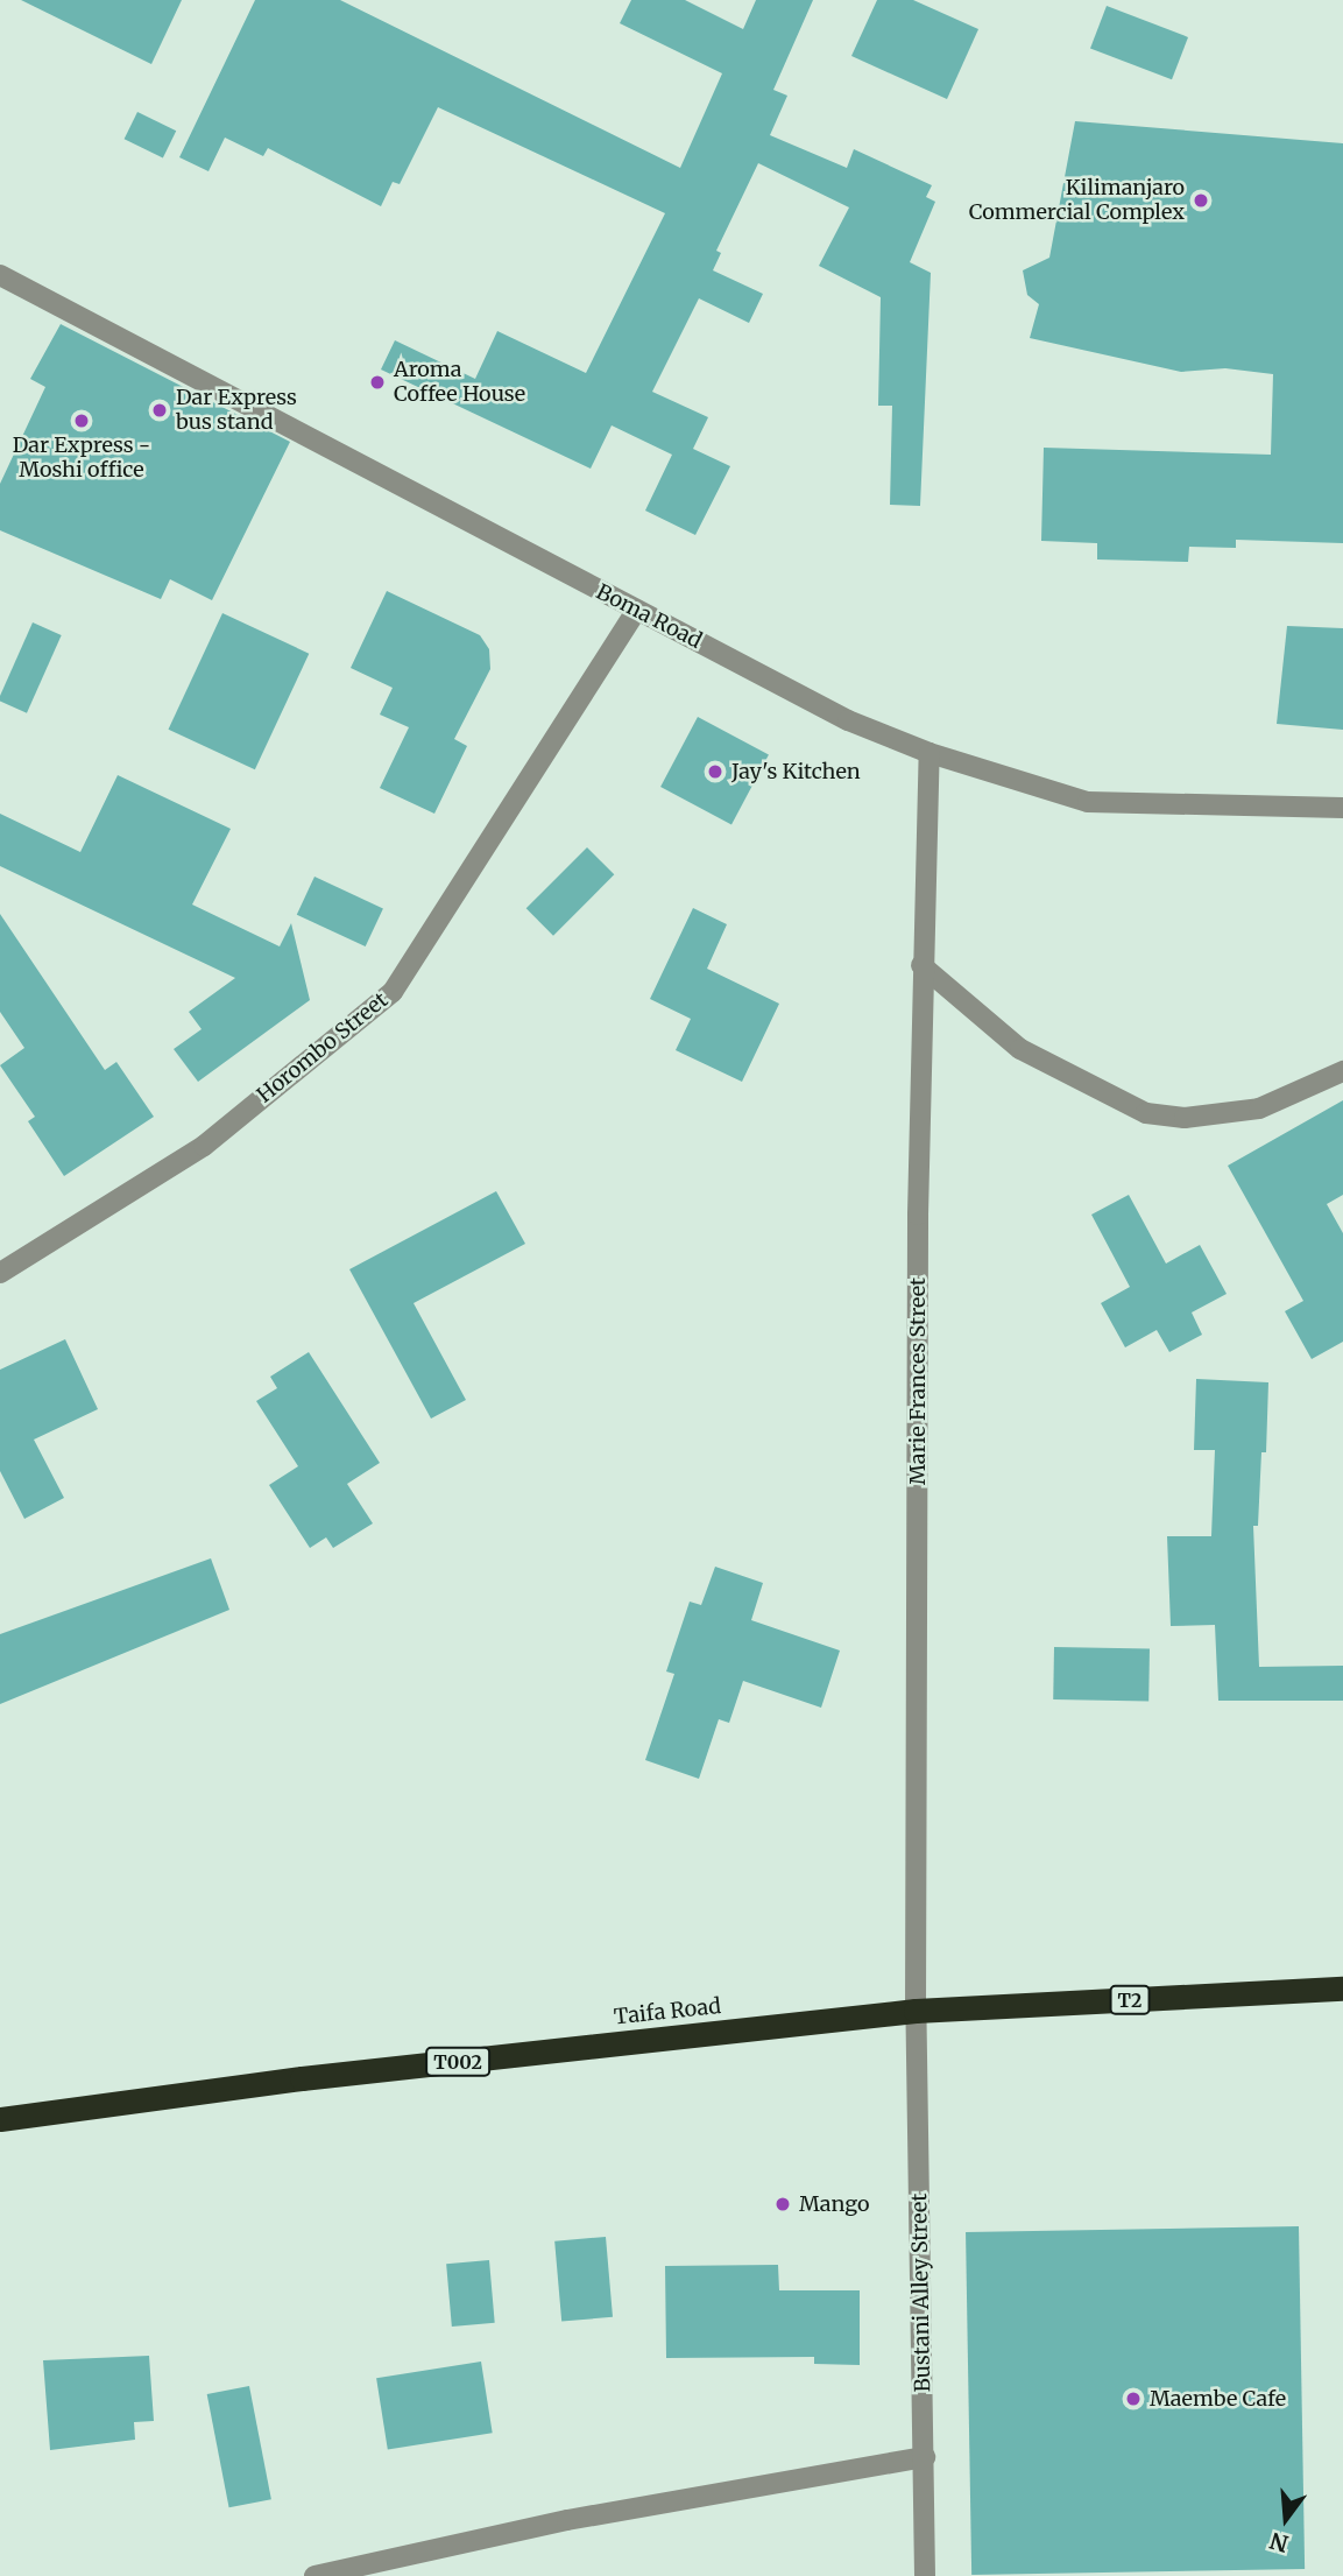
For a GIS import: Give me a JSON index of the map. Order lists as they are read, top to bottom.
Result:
{
  "streets": {
    "highway": ["T2", "Taifa Road", "T002"],
    "street": [
      "Boma Road",
      "Horombo Street",
      "Marie Frances Street",
      "Bustani Alley Street"
    ]
  },
  "crossings": [
    ["Boma Road", "Horombo Street"],
    ["Boma Road", "Marie Frances Street"],
    ["Marie Frances Street", "Taifa Road"],
    ["Marie Frances Street", "Bustani Alley Street"],
    ["Taifa Road", "Bustani Alley Street"]
  ],
  "places": [
    "Kilimanjaro Commercial Complex",
    "Aroma Coffee House",
    "Dar Express bus stand",
    "Dar Express - Moshi office",
    "Jay's Kitchen",
    "Mango",
    "Maembe Cafe"
  ],
  "north": "bottom"
}
